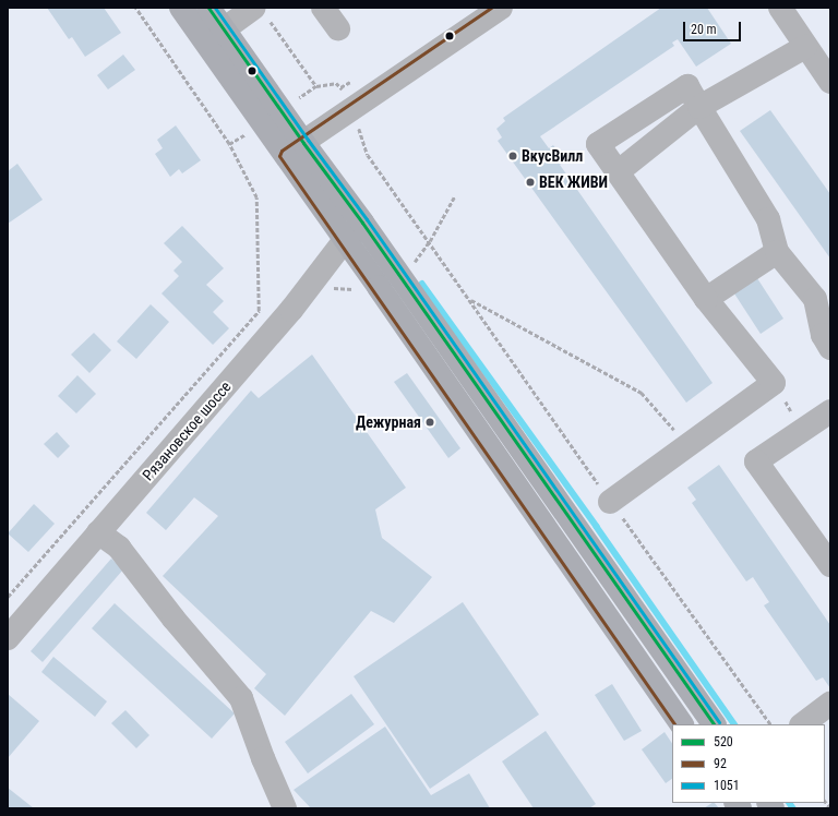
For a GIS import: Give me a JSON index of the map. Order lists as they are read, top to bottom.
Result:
{
  "streets": {
    "street": ["Рязановское шоссе"]
  },
  "places": ["ВкусВилл", "ВЕК ЖИВИ", "Дежурная"],
  "lines": ["transit line 520", "transit line 92", "transit line 1051"],
  "legend": ["520", "92", "1051"],
  "scale_bar": "20 m"
}
